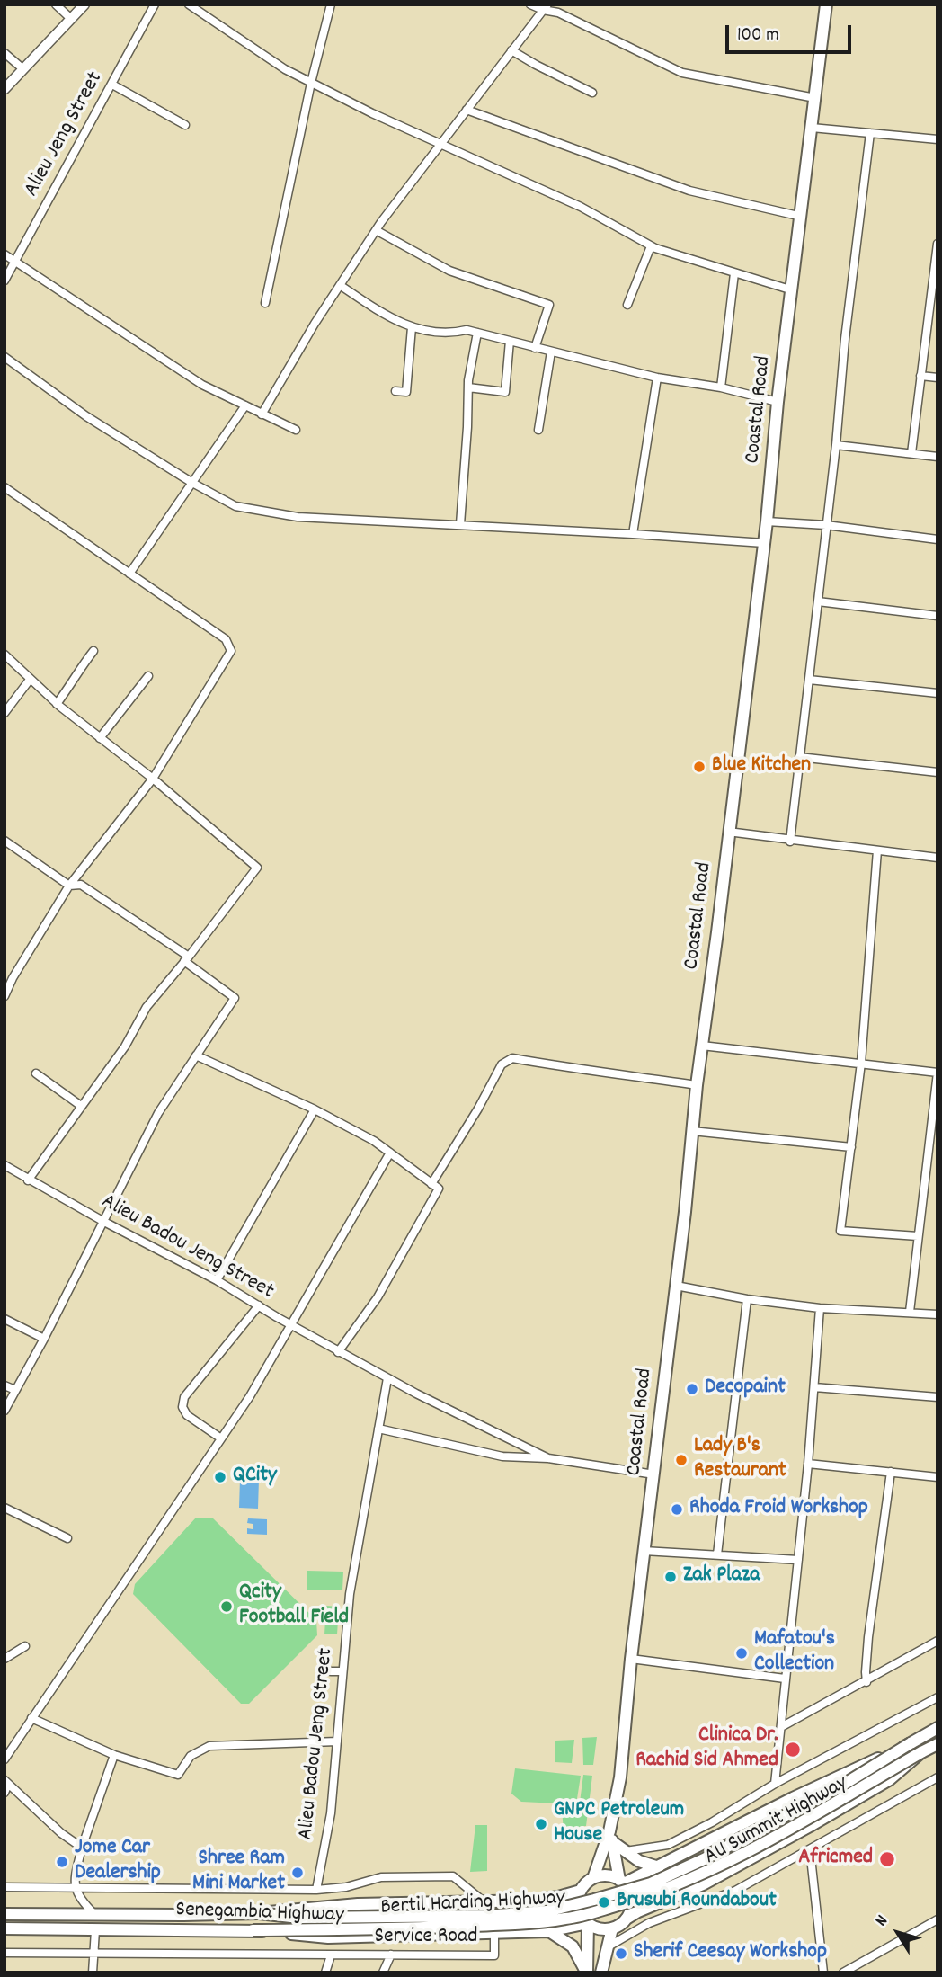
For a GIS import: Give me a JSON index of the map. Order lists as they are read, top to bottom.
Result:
{
  "streets": {
    "main road": [
      "Coastal Road",
      "AU Summit Highway",
      "Bertil Harding Highway",
      "Senegambia Highway"
    ],
    "street": ["Alieu Jeng Street", "Alieu Badou Jeng Street", "Service Road"]
  },
  "crossings": [
    ["Coastal Road", "AU Summit Highway"],
    ["Coastal Road", "Senegambia Highway"],
    ["AU Summit Highway", "Bertil Harding Highway"],
    ["AU Summit Highway", "Senegambia Highway"],
    ["Bertil Harding Highway", "Senegambia Highway"],
    ["Senegambia Highway", "Service Road"]
  ],
  "places": [
    "Blue Kitchen",
    "Decopaint",
    "Lady B's Restaurant",
    "QCity",
    "Rhoda Froid Workshop",
    "Zak Plaza",
    "Qcity Football Field",
    "Mafatou's Collection",
    "Clinica Dr. Rachid Sid Ahmed",
    "GNPC Petroleum House",
    "Africmed",
    "Jome Car Dealership",
    "Shree Ram Mini Market",
    "Brusubi Roundabout",
    "Sherif Ceesay Workshop"
  ],
  "scale_bar": "100 m",
  "north": "top left"
}
